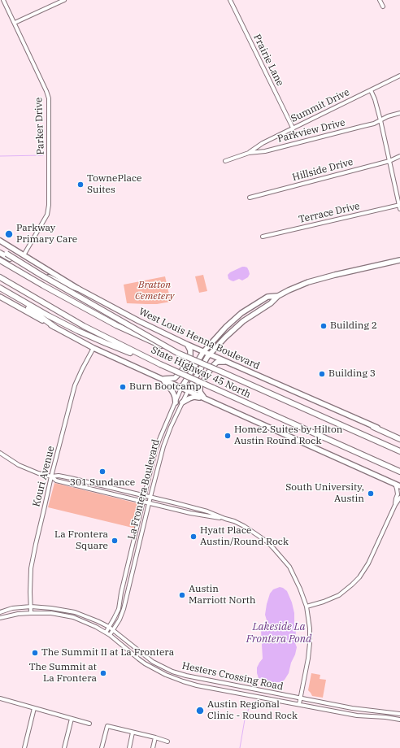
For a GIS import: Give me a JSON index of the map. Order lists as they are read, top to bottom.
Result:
{
  "streets": {
    "highway": ["State Highway 45 North"],
    "main road": ["West Louis Henna Boulevard", "La Frontera Boulevard"],
    "street": [
      "Prairie Lane",
      "Summit Drive",
      "Parker Drive",
      "Parkview Drive",
      "Hillside Drive",
      "Terrace Drive",
      "Kouri Avenue",
      "Hesters Crossing Road"
    ]
  },
  "crossings": [
    ["Prairie Lane", "Summit Drive"],
    ["Summit Drive", "Parkview Drive"],
    ["Parker Drive", "West Louis Henna Boulevard"],
    ["West Louis Henna Boulevard", "La Frontera Boulevard"],
    ["Kouri Avenue", "Hesters Crossing Road"],
    ["La Frontera Boulevard", "Hesters Crossing Road"]
  ],
  "water": ["Lakeside La Frontera Pond"],
  "parks": ["Bratton Cemetery"],
  "places": [
    "TownePlace Suites",
    "Parkway Primary Care",
    "Building 2",
    "Building 3",
    "Burn Bootcamp",
    "Home2 Suites by Hilton Austin Round Rock",
    "301 Sundance",
    "South University, Austin",
    "Hyatt Place Austin/Round Rock",
    "La Frontera Square",
    "Austin Marriott North",
    "The Summit II at La Frontera",
    "The Summit at La Frontera",
    "Austin Regional Clinic - Round Rock"
  ]
}
